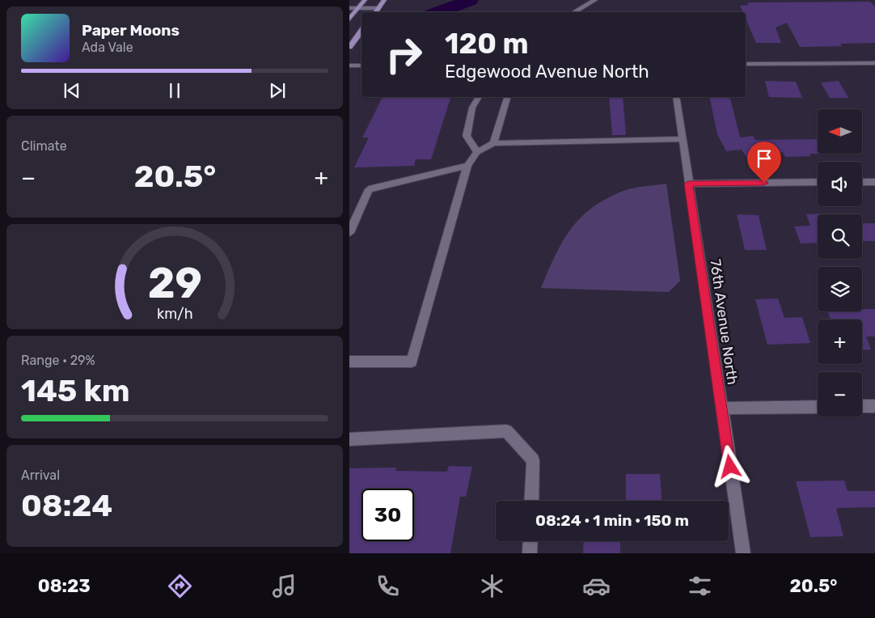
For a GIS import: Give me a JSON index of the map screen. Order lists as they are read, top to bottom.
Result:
{
  "streets": {
    "street": ["76th Avenue North"]
  },
  "north": "left",
  "page": {
    "turn": ["120 m", "Edgewood Avenue North"],
    "song": ["Paper Moons", "Ada Vale"],
    "map_buttons": ["+", "−"],
    "tile": [
      "Climate",
      ["Range · 29%", "145 km"],
      ["Arrival", "08:24"]
    ],
    "heat": ["−", "20.5°", "+"],
    "limit": "30",
    "trip": "08:24 · 1 min · 150 m",
    "tabs": ["08:23", "20.5°"],
    "gauge": ["29", "km/h"]
  }
}
